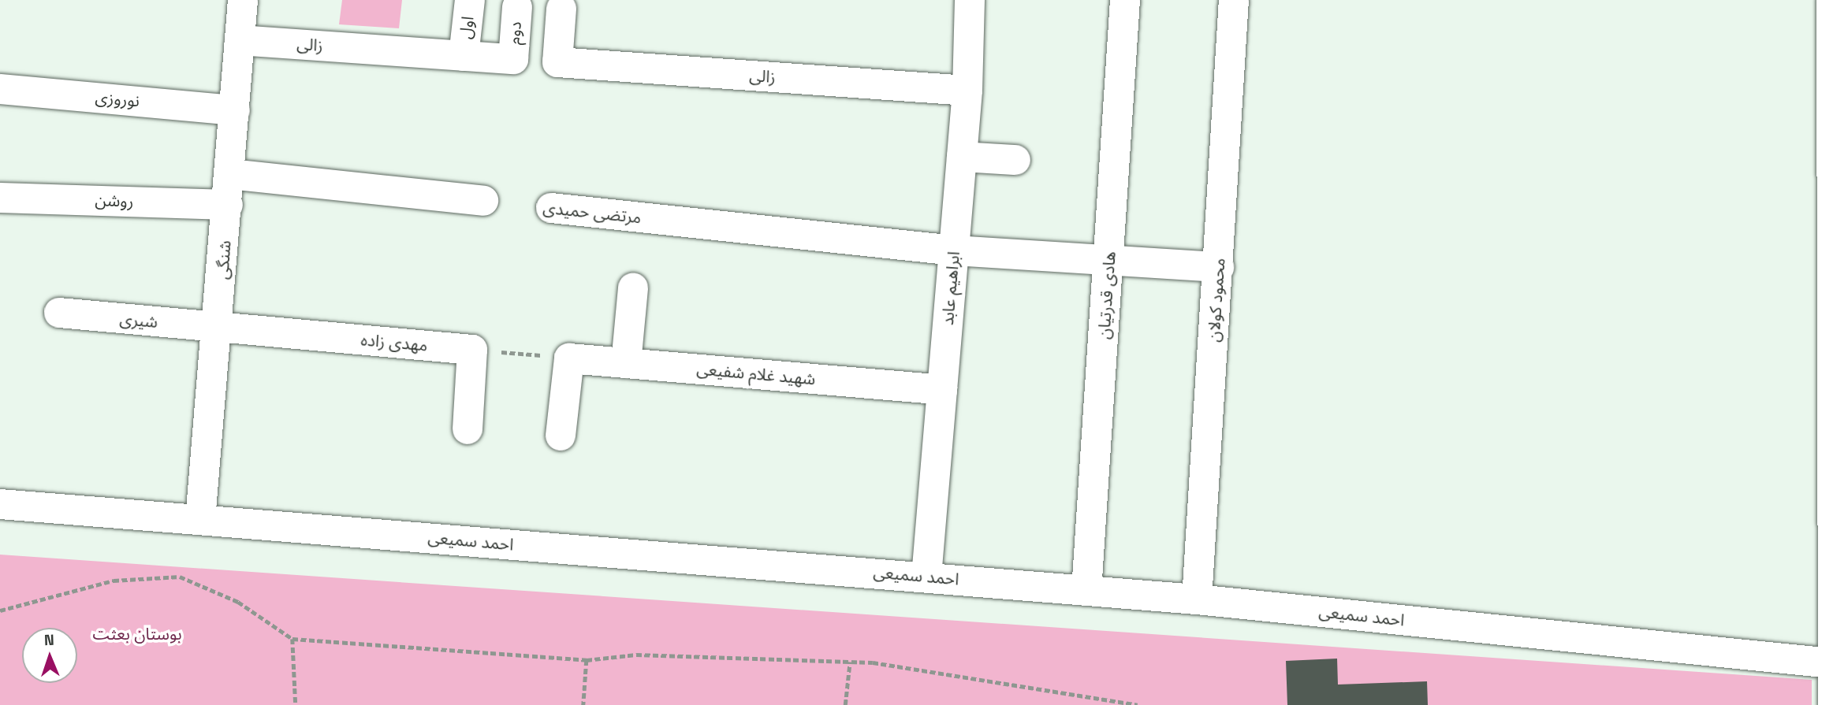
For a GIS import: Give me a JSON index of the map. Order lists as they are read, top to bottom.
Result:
{
  "streets": {
    "street": [
      "اول",
      "دوم",
      "زالی",
      "نوروزی",
      "روشن",
      "مرتضی حمیدی",
      "شنگی",
      "ابراهیم عابد",
      "هادی قدرتیان",
      "محمود کولان",
      "شیری",
      "مهدی زاده",
      "شهید غلام شفیعی",
      "احمد سمیعی"
    ]
  },
  "crossings": [
    ["اول", "زالی"],
    ["دوم", "زالی"],
    ["زالی", "شنگی"],
    ["زالی", "ابراهیم عابد"],
    ["نوروزی", "شنگی"],
    ["روشن", "شنگی"],
    ["مرتضی حمیدی", "ابراهیم عابد"],
    ["مرتضی حمیدی", "هادی قدرتیان"],
    ["مرتضی حمیدی", "محمود کولان"],
    ["شنگی", "شیری"],
    ["شنگی", "مهدی زاده"],
    ["شنگی", "احمد سمیعی"],
    ["ابراهیم عابد", "شهید غلام شفیعی"],
    ["ابراهیم عابد", "احمد سمیعی"],
    ["هادی قدرتیان", "احمد سمیعی"],
    ["محمود کولان", "احمد سمیعی"],
    ["شیری", "مهدی زاده"]
  ],
  "parks": ["بوستان بعثت"],
  "north": "top"
}
